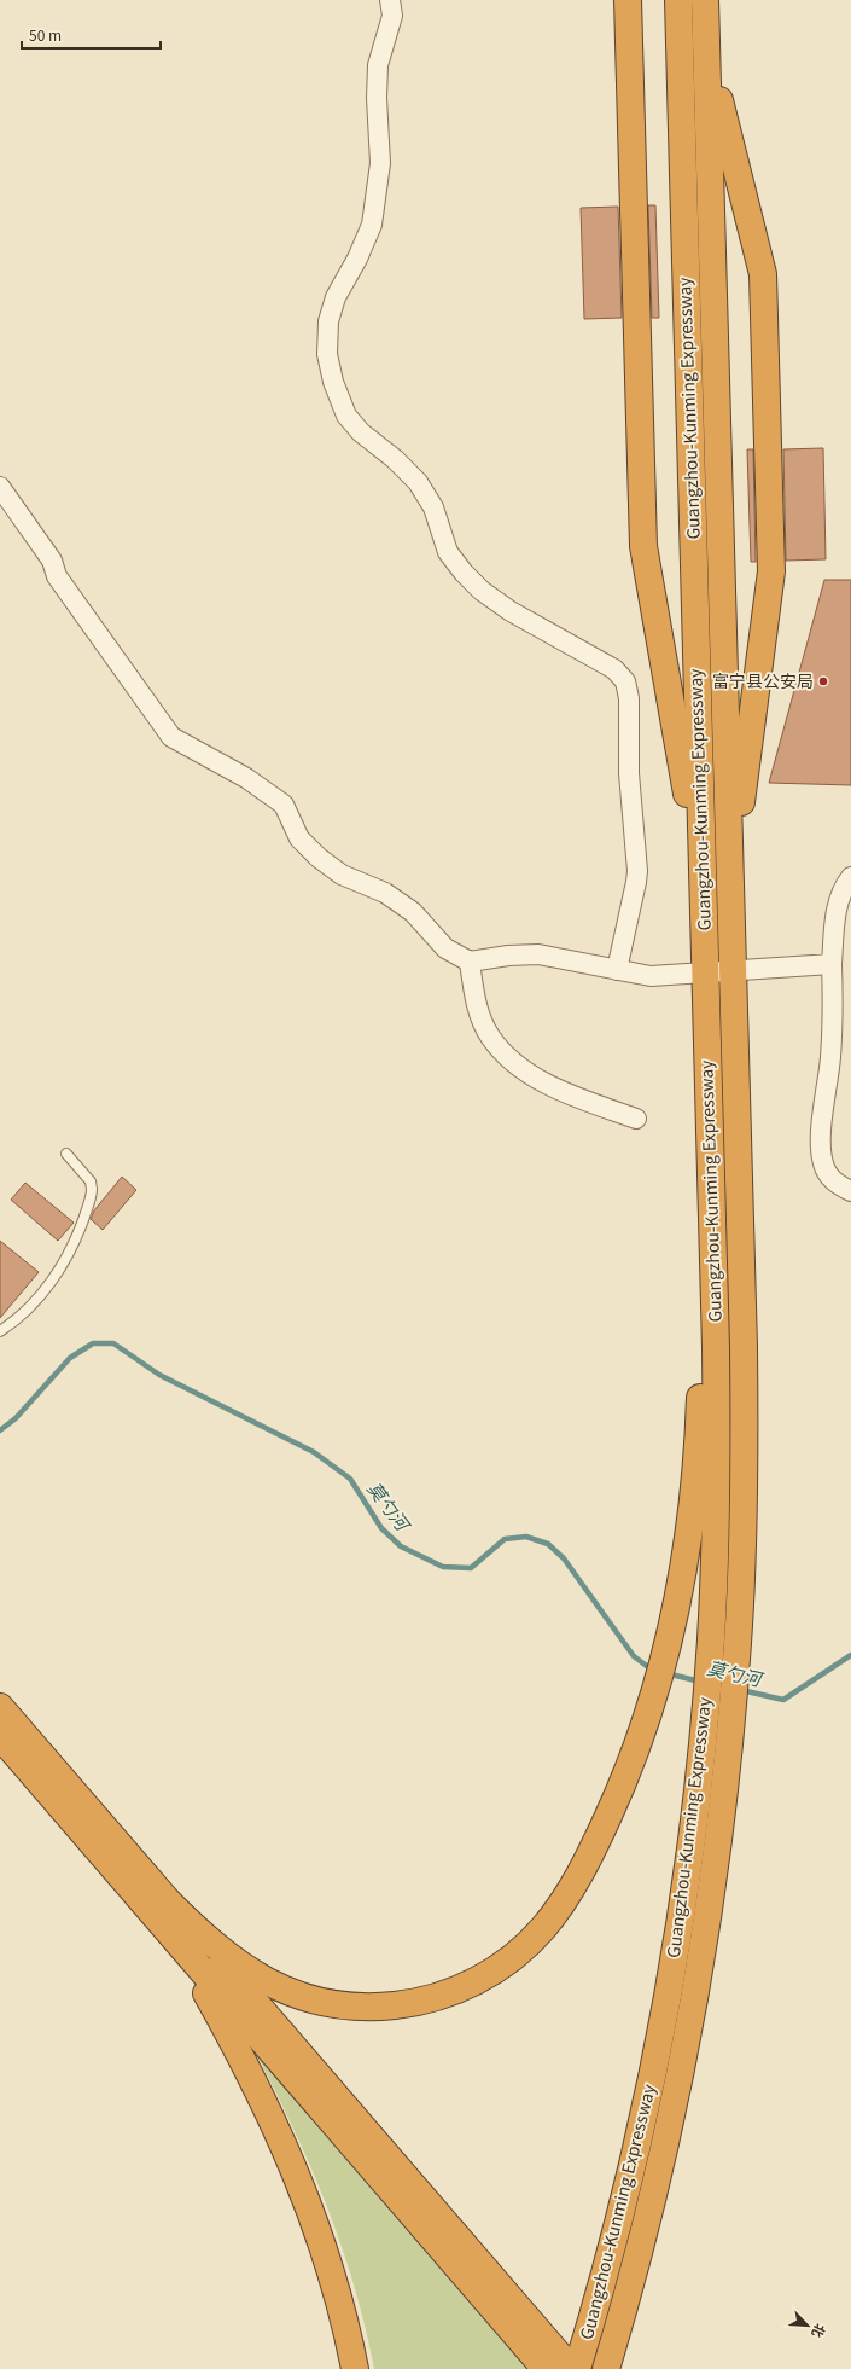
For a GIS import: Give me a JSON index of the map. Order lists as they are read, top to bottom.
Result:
{
  "streets": {
    "highway": ["Guangzhou-Kunming Expressway"]
  },
  "water": ["莫勺河"],
  "places": ["富宁县公安局"],
  "scale_bar": "50 m",
  "north": "bottom right"
}
